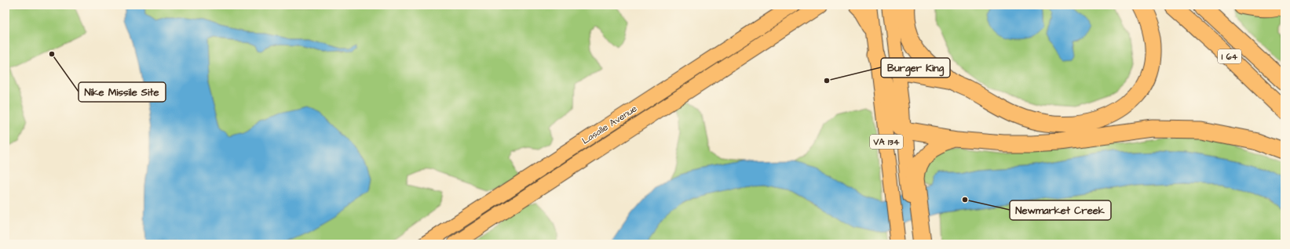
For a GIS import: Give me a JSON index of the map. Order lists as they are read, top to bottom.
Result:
{
  "streets": {
    "highway": ["I 64"],
    "main road": ["Lasalle Avenue", "VA 134"]
  },
  "places": ["Nike Missile Site", "Burger King", "Newmarket Creek"]
}
